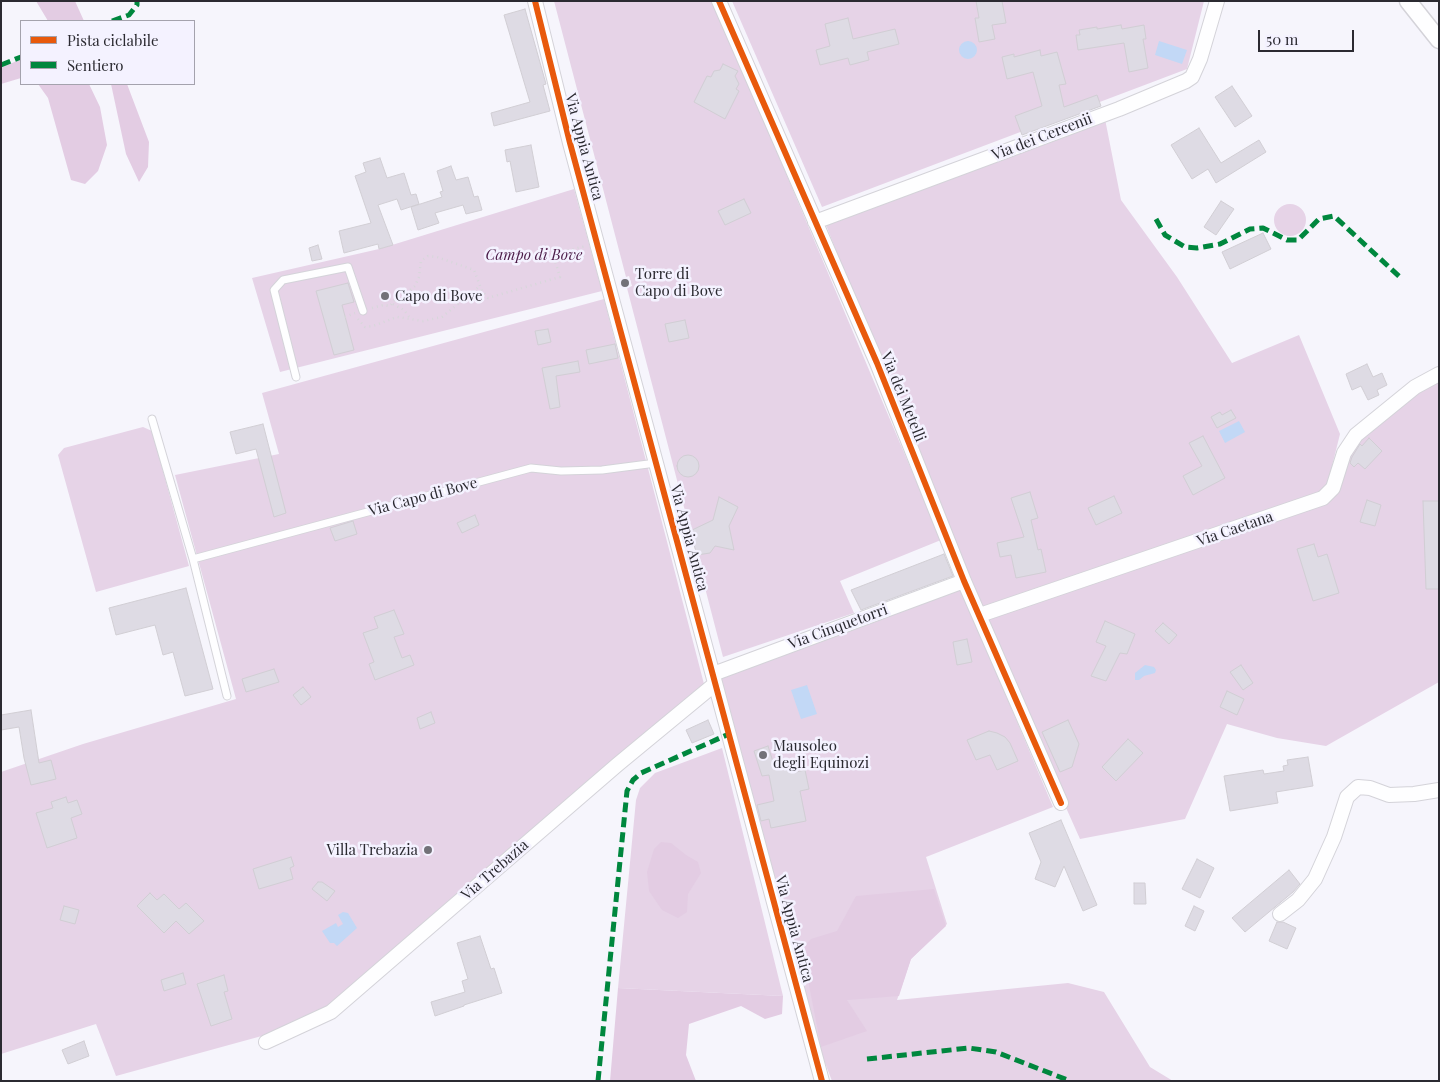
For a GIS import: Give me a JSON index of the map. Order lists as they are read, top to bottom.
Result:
{
  "streets": {
    "street": [
      "Via dei Cercenii",
      "Via Appia Antica",
      "Via dei Metelli",
      "Via Caetana",
      "Via Cinquetorri",
      "Via Trebazia"
    ],
    "lane": ["Via Capo di Bove"]
  },
  "crossings": [
    ["Via dei Cercenii", "Via dei Metelli"],
    ["Via Appia Antica", "Via Capo di Bove"],
    ["Via Appia Antica", "Via Cinquetorri"],
    ["Via Appia Antica", "Via Trebazia"],
    ["Via dei Metelli", "Via Caetana"],
    ["Via dei Metelli", "Via Cinquetorri"],
    ["Via Cinquetorri", "Via Trebazia"]
  ],
  "parks": ["Campo di Bove"],
  "places": [
    "Torre di Capo di Bove",
    "Capo di Bove",
    "Mausoleo degli Equinozi",
    "Villa Trebazia"
  ],
  "legend": ["Pista ciclabile", "Sentiero"],
  "scale_bar": "50 m"
}
